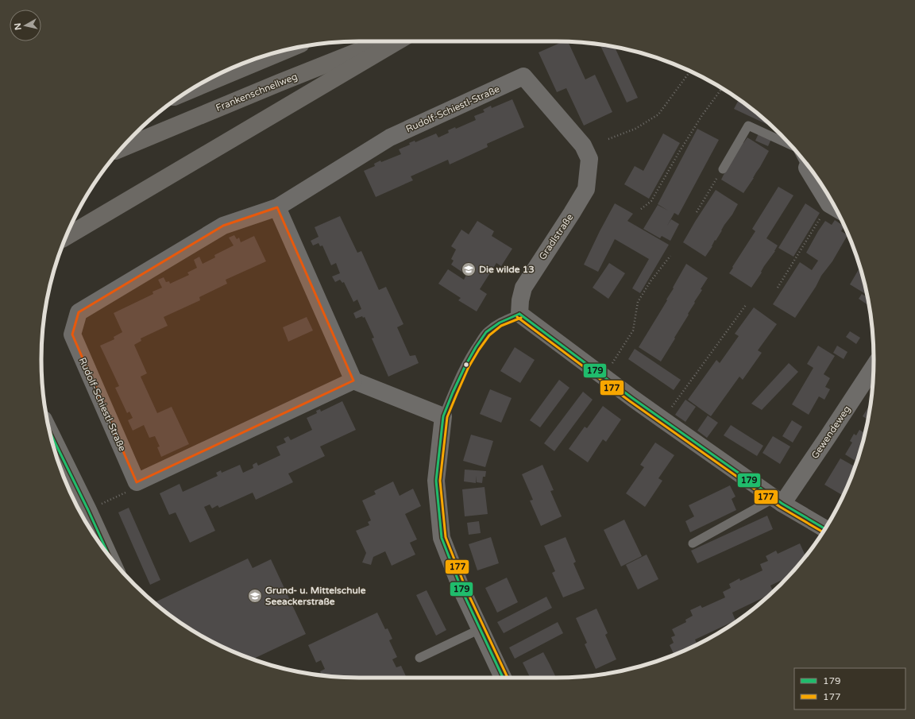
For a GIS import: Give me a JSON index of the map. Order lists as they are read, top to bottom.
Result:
{
  "streets": {
    "highway": ["Frankenschnellweg"],
    "street": ["Rudolf-Schiestl-Straße", "Gradlstraße", "Gewendeweg"]
  },
  "crossings": [
    ["Rudolf-Schiestl-Straße", "Gradlstraße"]
  ],
  "places": {
    "school or university": ["Die wilde 13", "Grund- u. Mittelschule Seeackerstraße"]
  },
  "lines": ["transit line 179", "transit line 177"],
  "legend": ["179", "177"],
  "north": "left"
}
